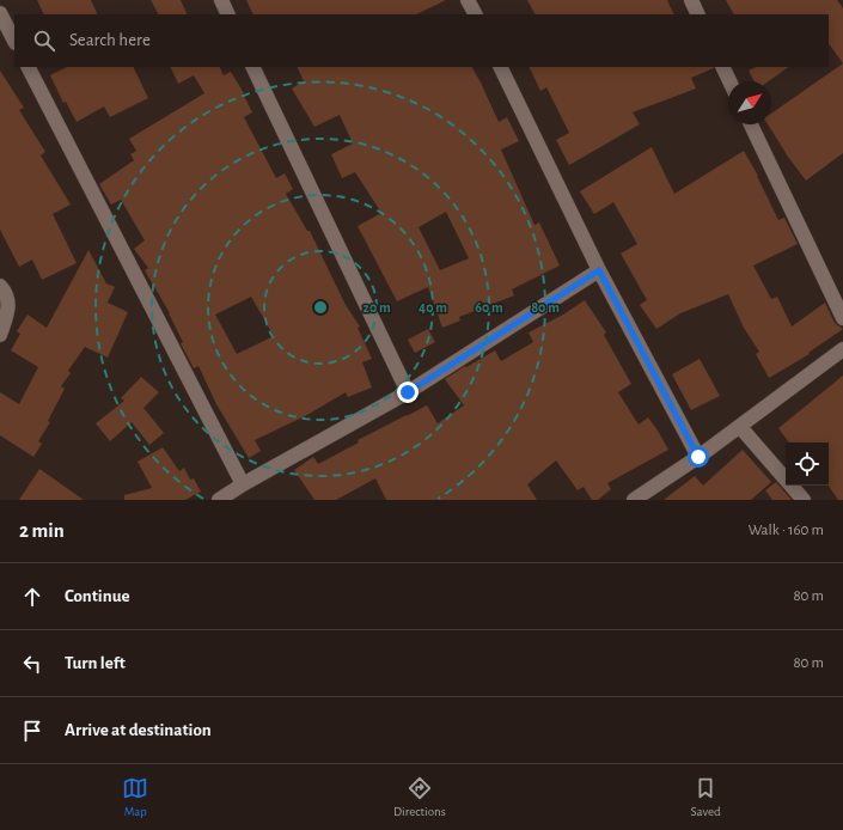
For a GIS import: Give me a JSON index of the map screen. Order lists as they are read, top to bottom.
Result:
{
  "north": "top right",
  "page": {
    "search": "Search here",
    "heading": ["2 min", "Walk · 160 m"],
    "list": [
      ["Continue", "80 m"],
      ["Turn left", "80 m"],
      "Arrive at destination"
    ],
    "nav": ["Map", "Directions", "Saved"]
  },
  "rings": [
    "20 m",
    "40 m",
    "60 m",
    "80 m"
  ]
}
